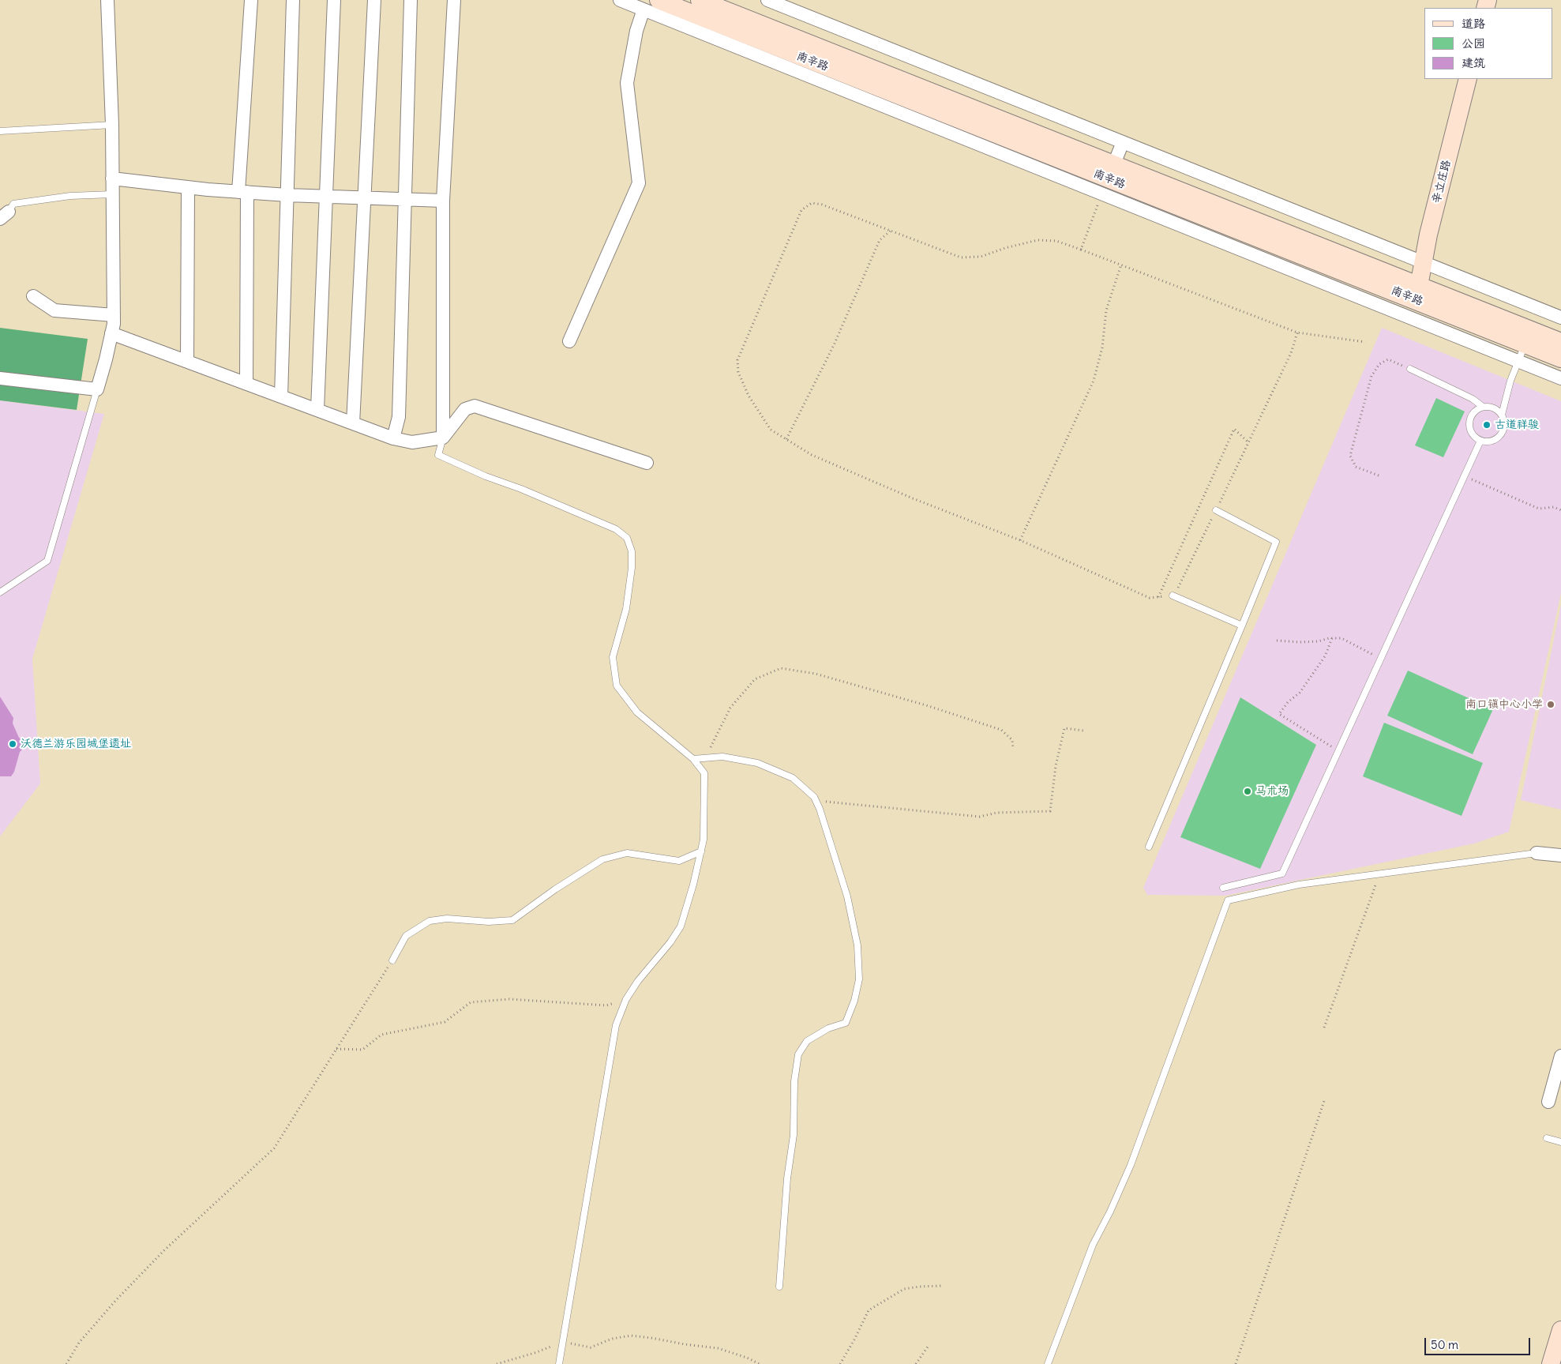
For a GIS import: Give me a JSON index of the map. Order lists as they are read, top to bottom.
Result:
{
  "streets": {
    "main road": ["南辛路", "辛立庄路"]
  },
  "crossings": [
    ["南辛路", "辛立庄路"]
  ],
  "places": [
    "古道祥骏",
    "南口镇中心小学",
    "沃德兰游乐园城堡遗址",
    "马术场"
  ],
  "legend": ["道路", "公园", "建筑"],
  "scale_bar": "50 m"
}
